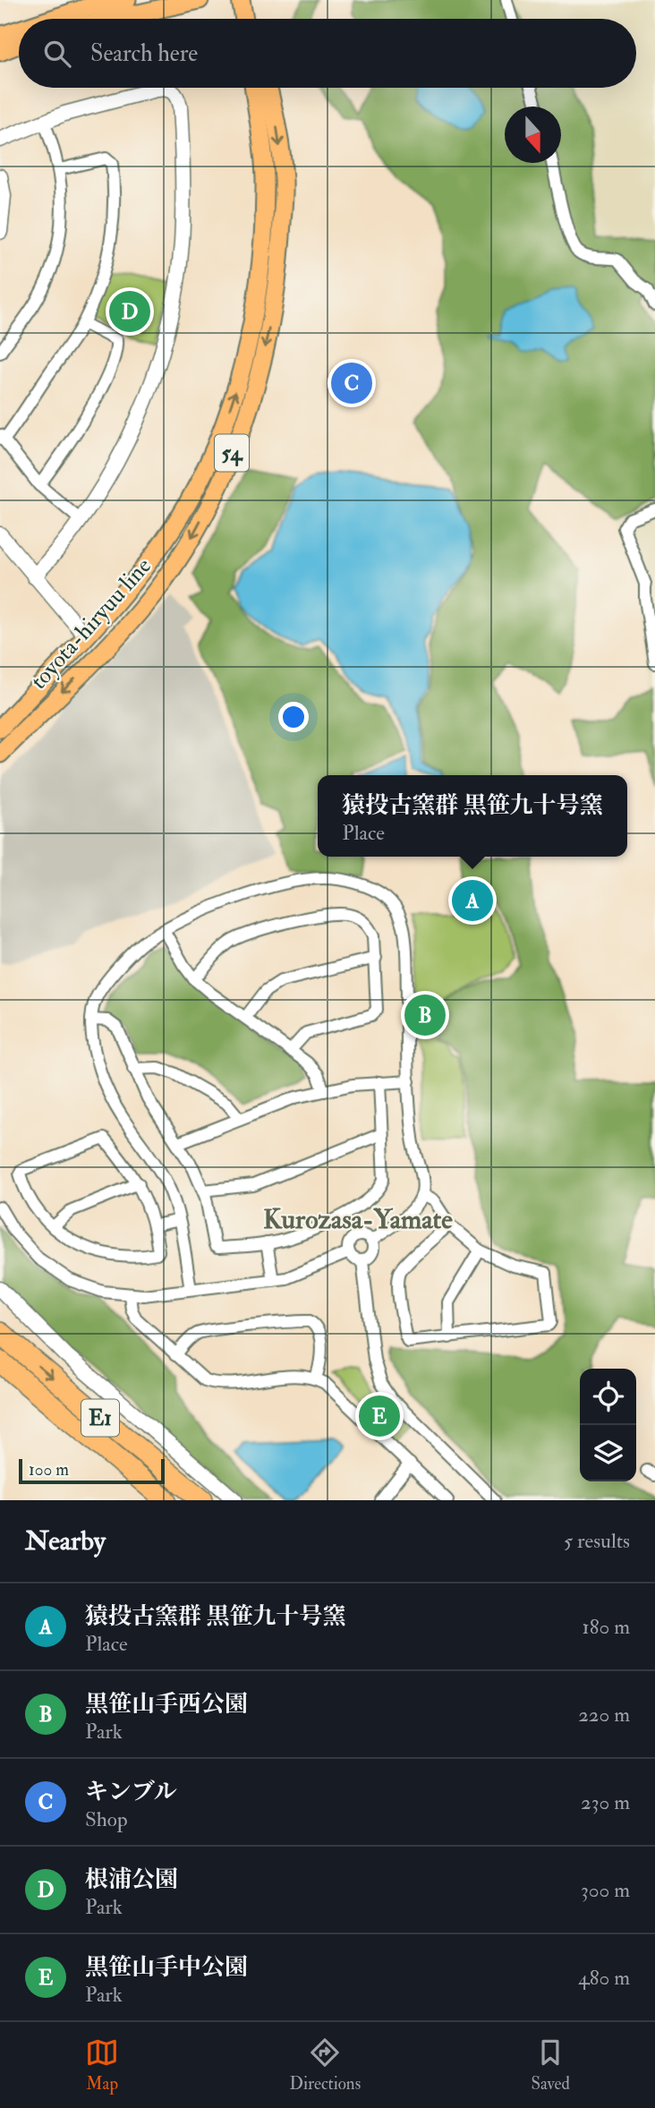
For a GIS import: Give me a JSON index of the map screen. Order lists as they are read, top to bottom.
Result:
{
  "streets": {
    "highway": ["E1"],
    "main road": ["54", "toyota-hiryuu line"]
  },
  "districts": ["Kurozasa-Yamate"],
  "scale_bar": "100 m",
  "north": "bottom",
  "page": {
    "search": "Search here",
    "pins": [
      "D",
      "C",
      "A",
      "B",
      "E"
    ],
    "popup": ["猿投古窯群 黒笹九十号窯", "Place"],
    "scale": "100 m",
    "heading": ["Nearby", "5 results"],
    "list": [
      {
        "mark": "A",
        "name": "猿投古窯群 黒笹九十号窯",
        "note": "Place",
        "value": "180 m"
      },
      {
        "mark": "B",
        "name": "黒笹山手西公園",
        "note": "Park",
        "value": "220 m"
      },
      {
        "mark": "C",
        "name": "キンブル",
        "note": "Shop",
        "value": "230 m"
      },
      {
        "mark": "D",
        "name": "根浦公園",
        "note": "Park",
        "value": "300 m"
      },
      {
        "mark": "E",
        "name": "黒笹山手中公園",
        "note": "Park",
        "value": "480 m"
      }
    ],
    "nav": ["Map", "Directions", "Saved"]
  }
}
